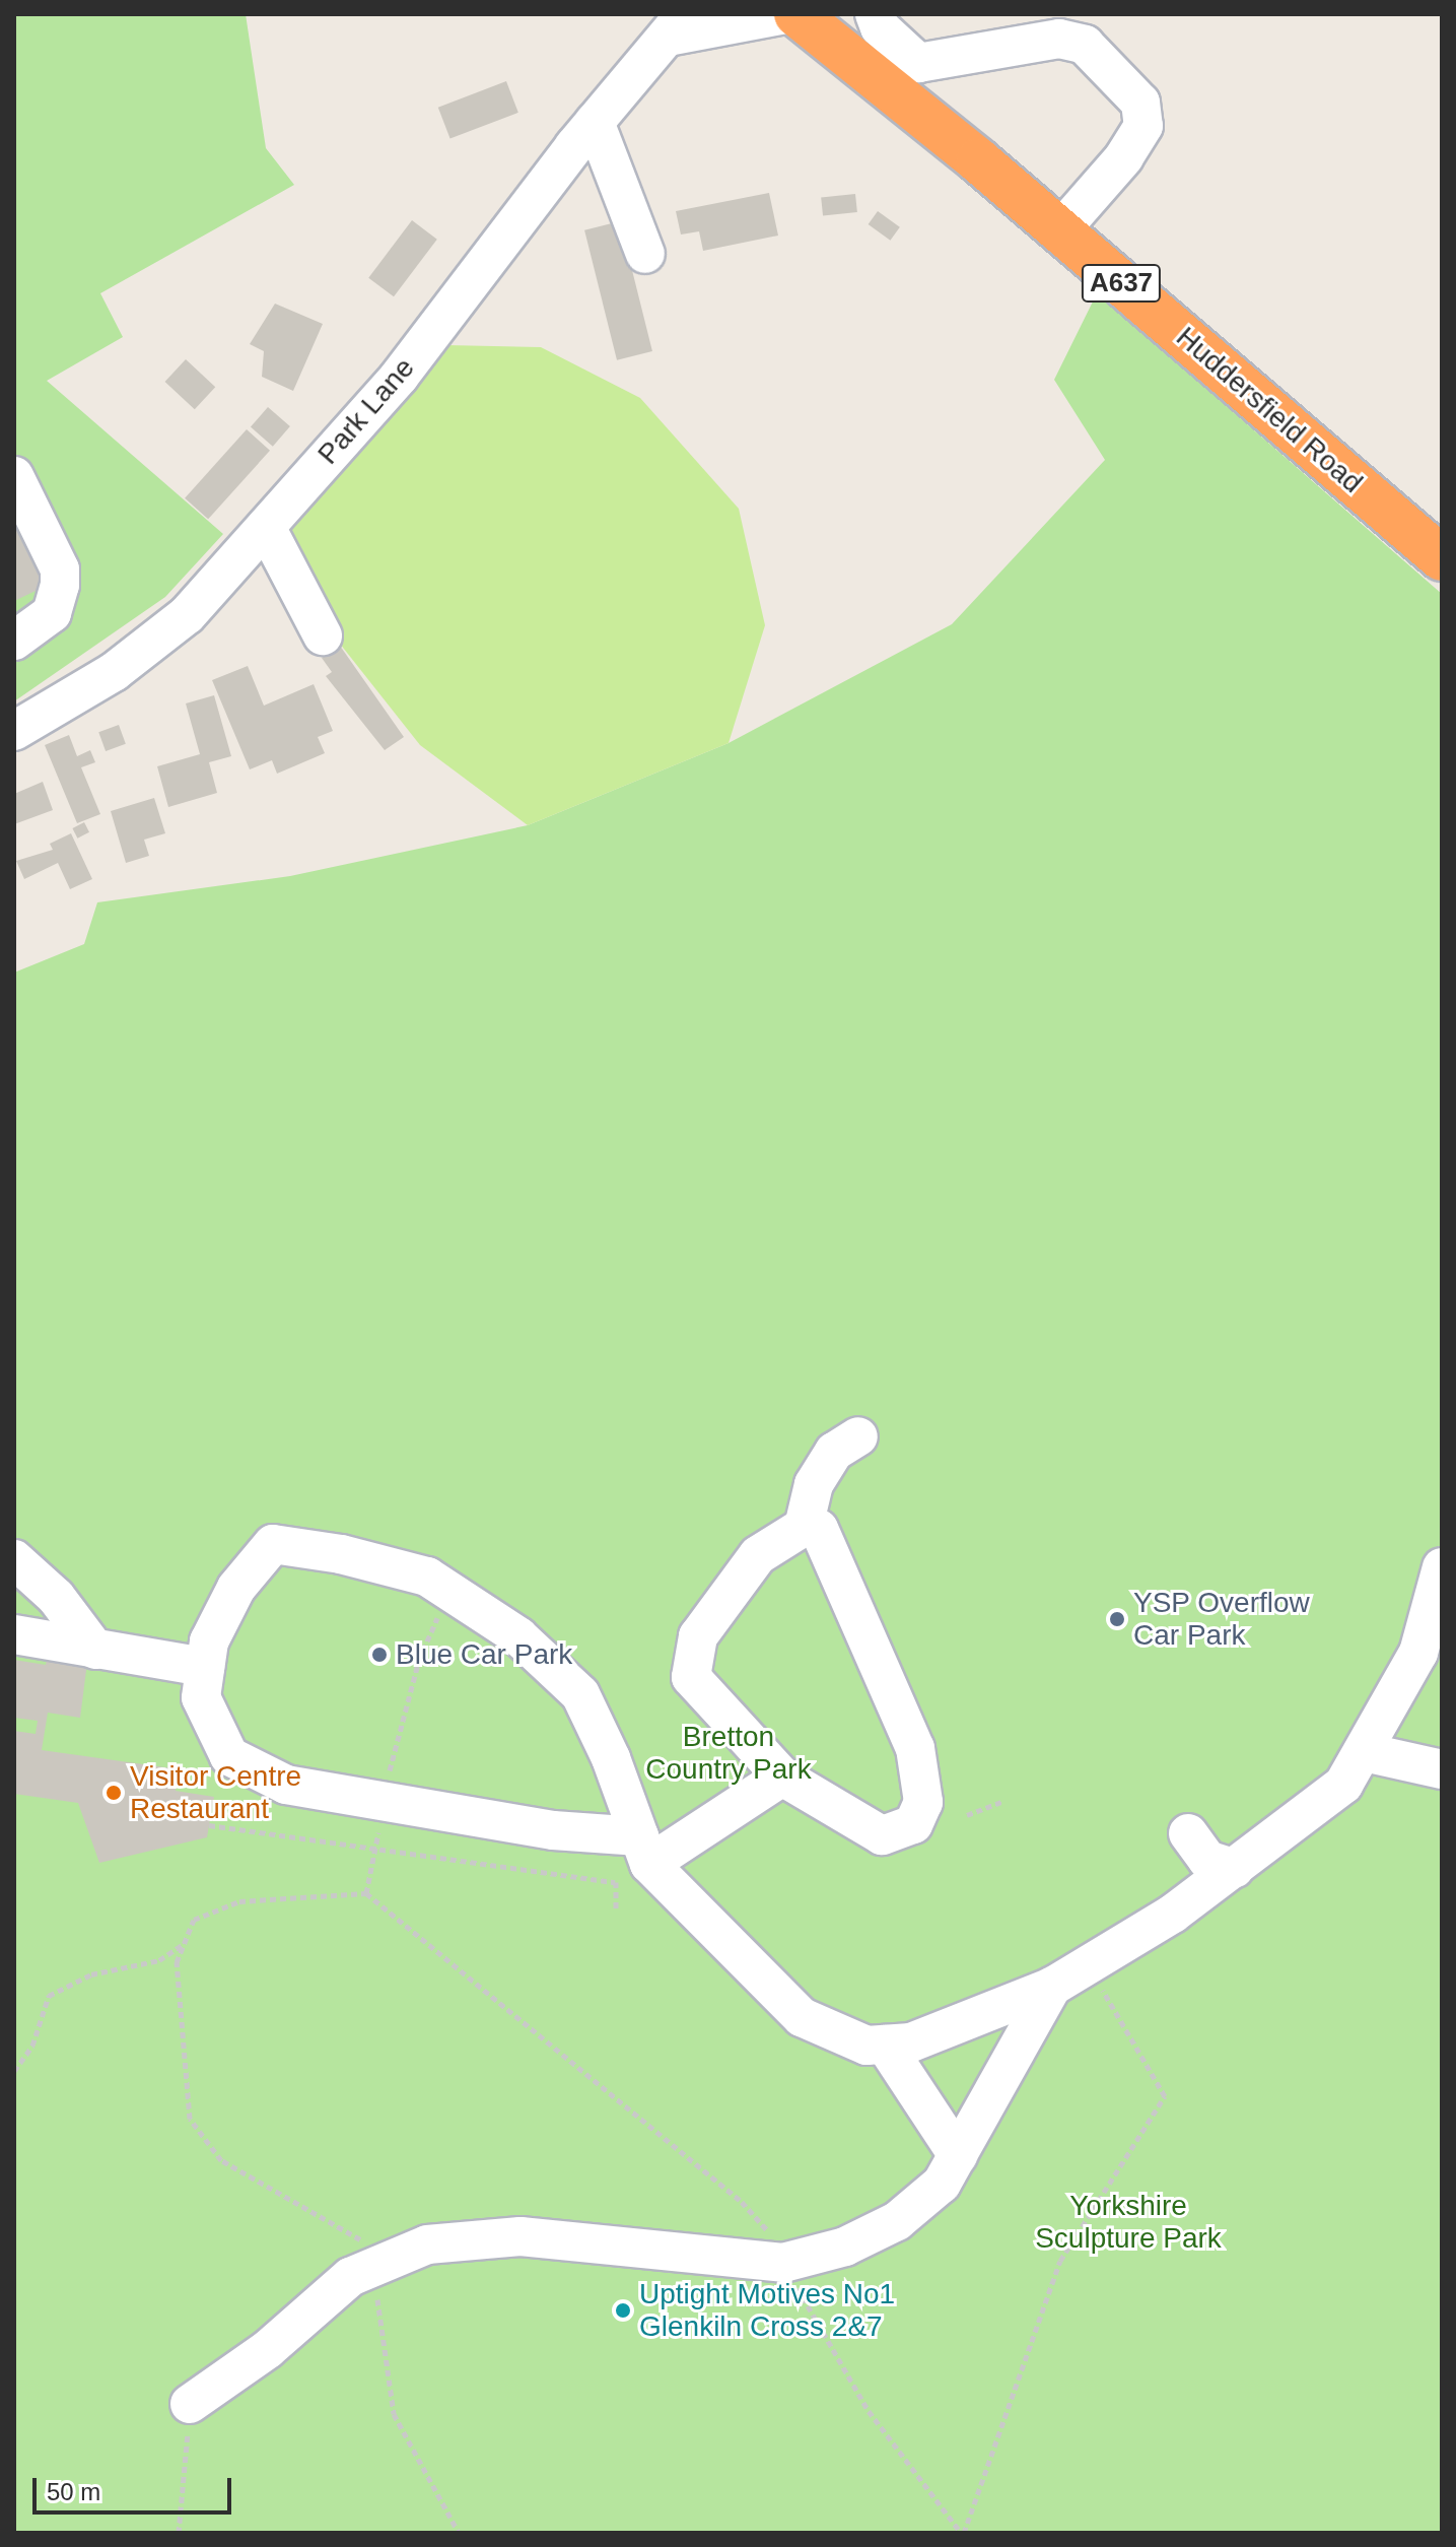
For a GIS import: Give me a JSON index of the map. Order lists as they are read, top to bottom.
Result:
{
  "streets": {
    "highway": ["A637", "Huddersfield Road"],
    "street": ["Park Lane"]
  },
  "parks": ["Bretton Country Park", "Yorkshire Sculpture Park"],
  "places": [
    "YSP Overflow Car Park",
    "Blue Car Park",
    "Visitor Centre Restaurant",
    "Uptight Motives No1 Glenkiln Cross 2&7"
  ],
  "scale_bar": "50 m"
}
